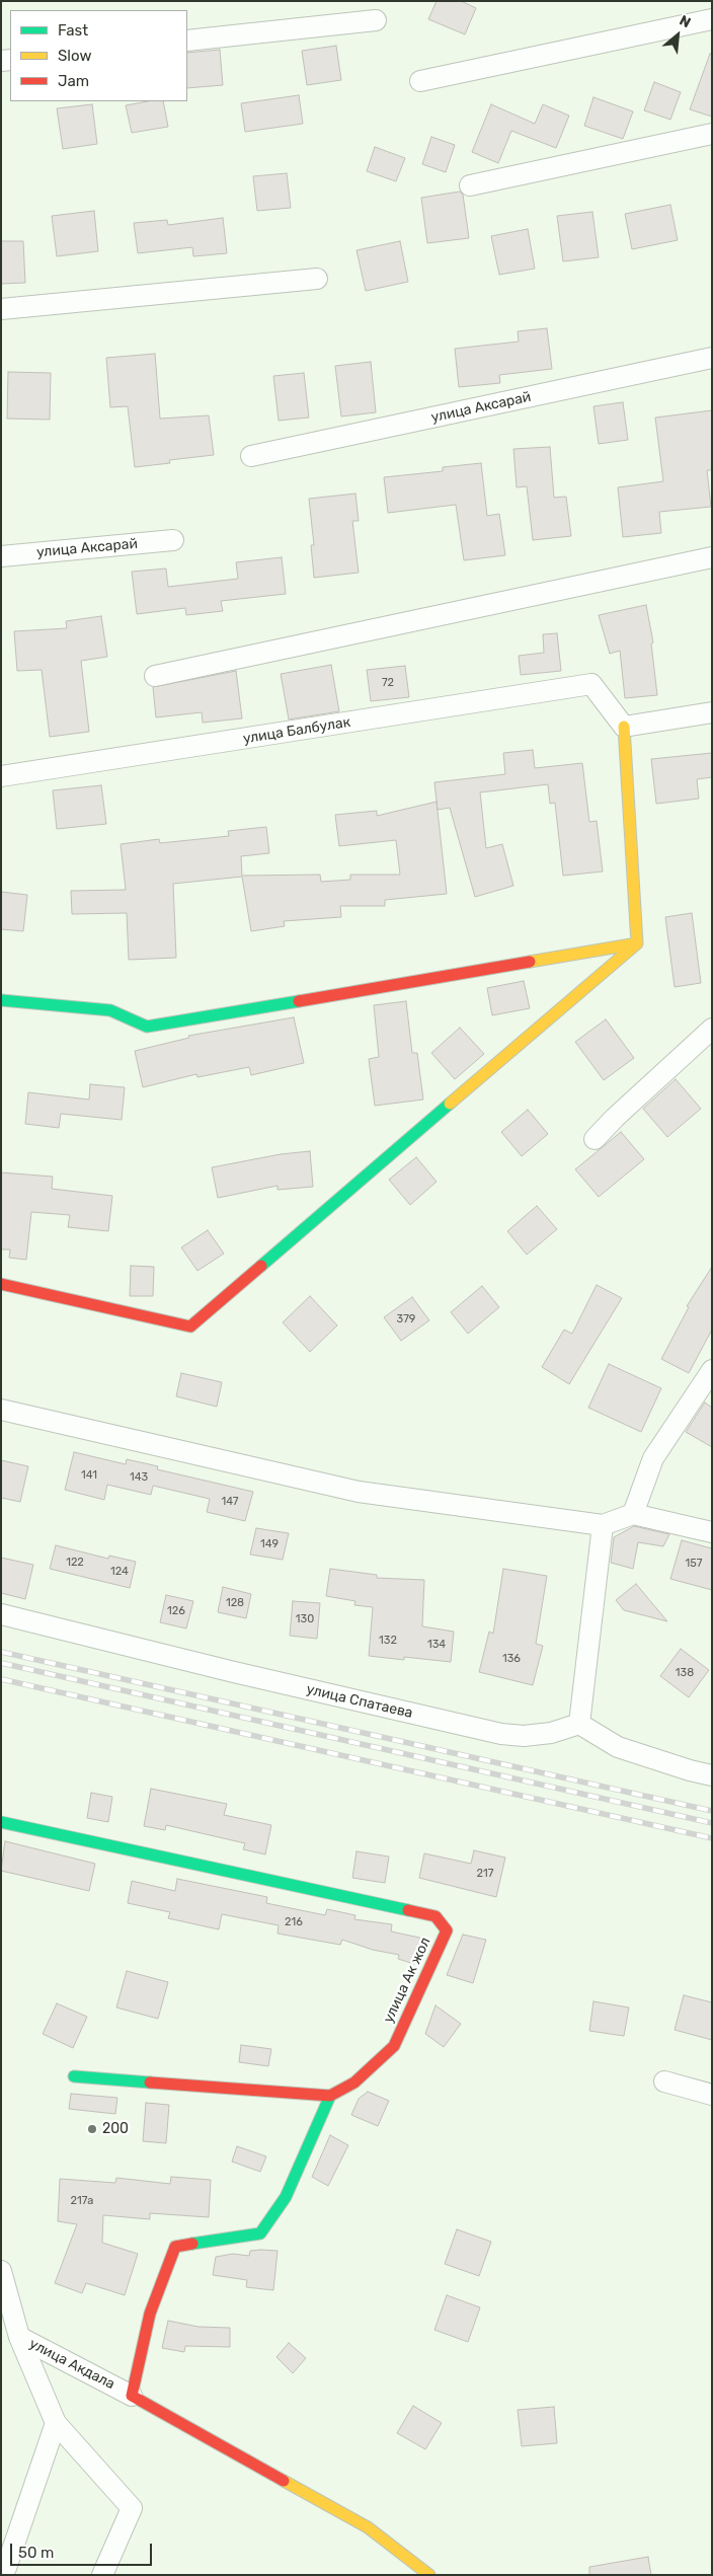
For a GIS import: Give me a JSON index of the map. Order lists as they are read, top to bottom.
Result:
{
  "streets": {
    "street": [
      "улица Аксарай",
      "улица Балбулак",
      "улица Спатаева",
      "улица Ак жол",
      "улица Акдала"
    ]
  },
  "places": ["200"],
  "house_numbers": [
    "72",
    "379",
    "141",
    "143",
    "147",
    "149",
    "122",
    "157",
    "124",
    "128",
    "126",
    "130",
    "132",
    "134",
    "136",
    "138",
    "217",
    "216",
    "217а"
  ],
  "legend": ["Fast", "Slow", "Jam"],
  "scale_bar": "50 m",
  "north": "top right"
}
